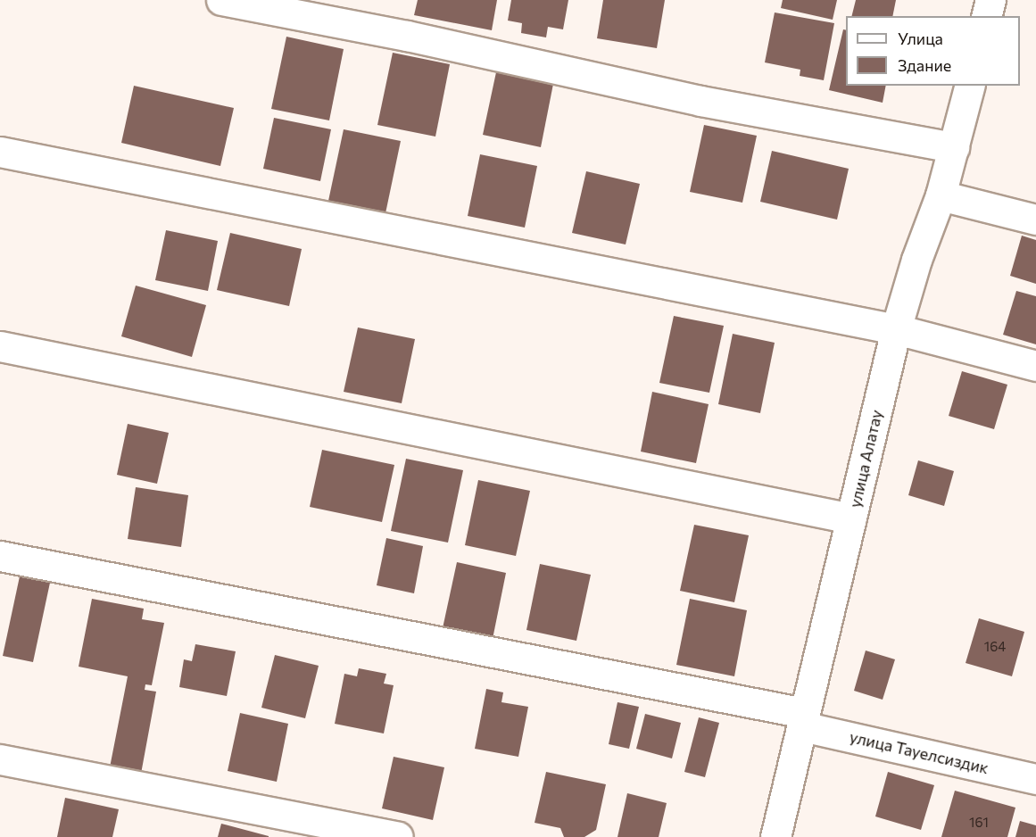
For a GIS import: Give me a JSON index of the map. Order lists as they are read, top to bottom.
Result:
{
  "streets": {
    "street": ["улица Алатау", "улица Тауелсиздик"]
  },
  "crossings": [
    ["улица Алатау", "улица Тауелсиздик"]
  ],
  "house_numbers": ["164", "161"],
  "legend": ["Улица", "Здание"]
}
